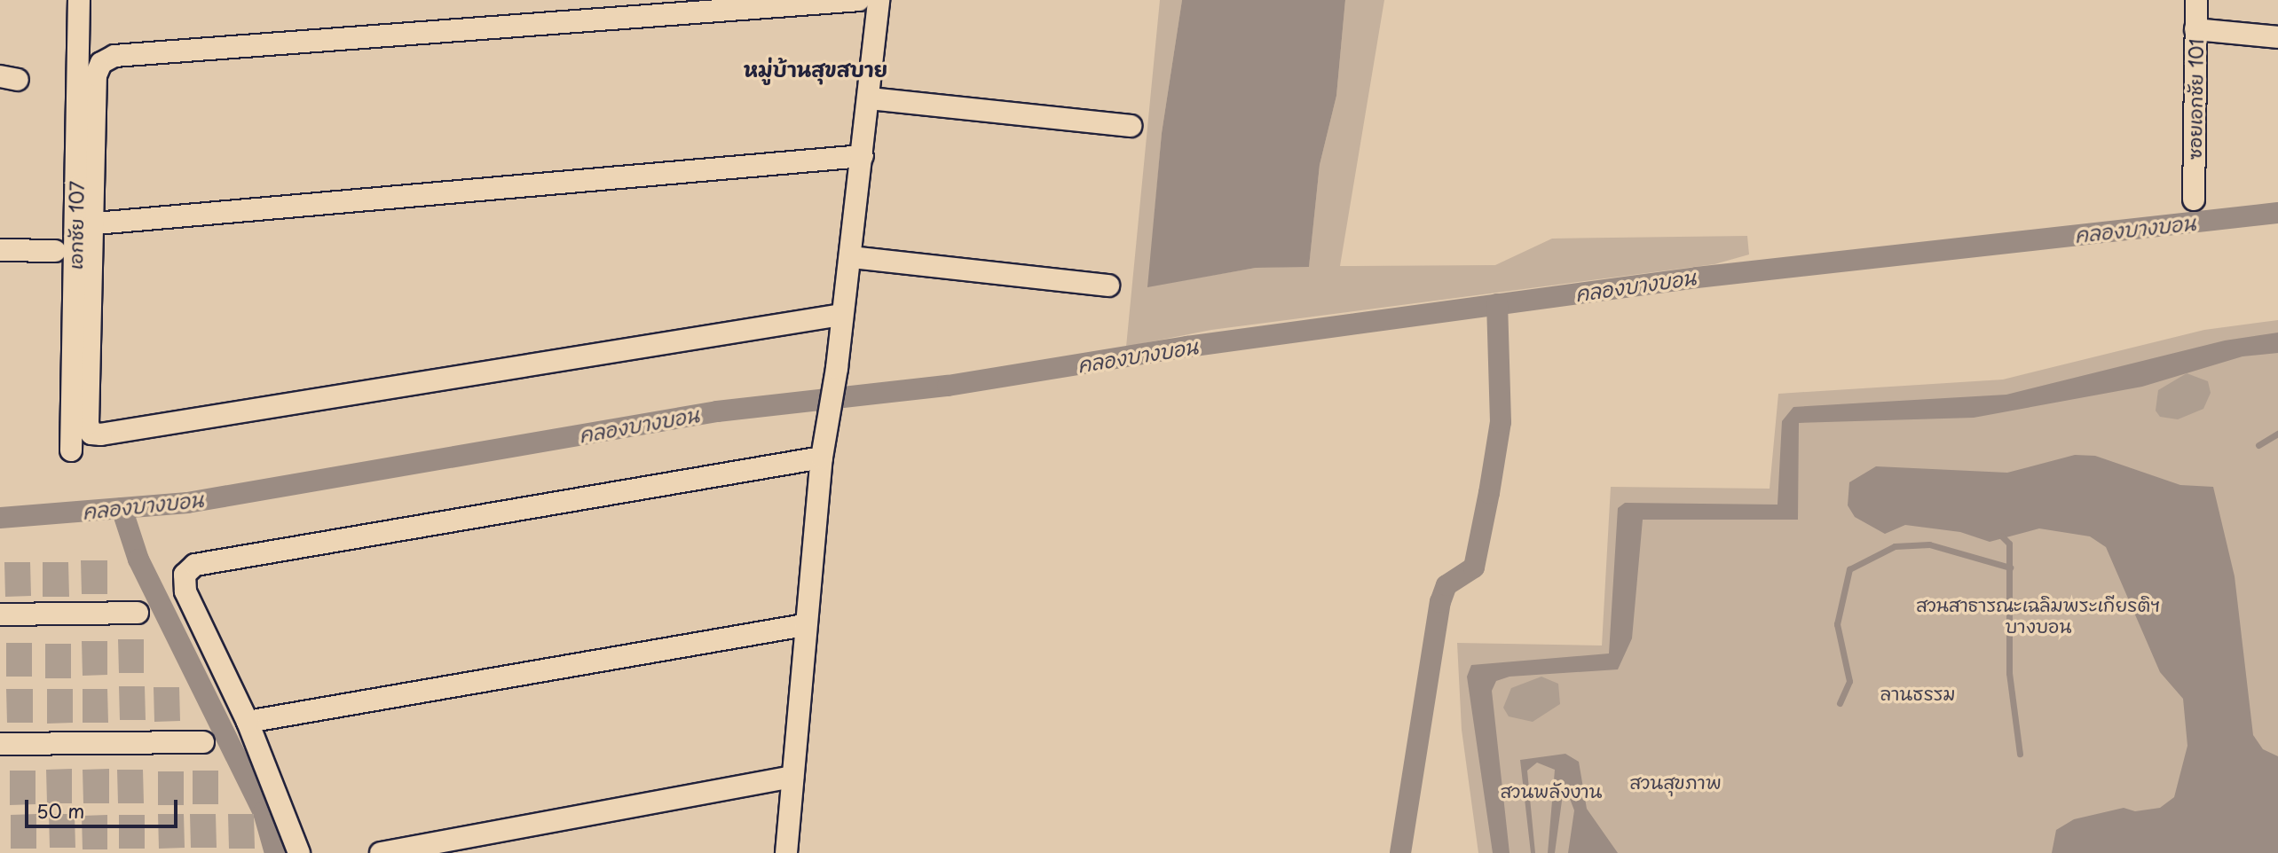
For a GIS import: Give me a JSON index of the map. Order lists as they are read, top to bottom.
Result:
{
  "streets": {
    "street": ["ซอยเอกชัย 101", "เอกชัย 107"]
  },
  "districts": ["หมู่บ้านสุขสบาย"],
  "water": ["คลองบางบอน"],
  "parks": [
    "สวนสาธารณะเฉลิมพระเกียรติฯ บางบอน",
    "ลานธรรม",
    "สวนสุขภาพ",
    "สวนพลังงาน"
  ],
  "scale_bar": "50 m"
}
